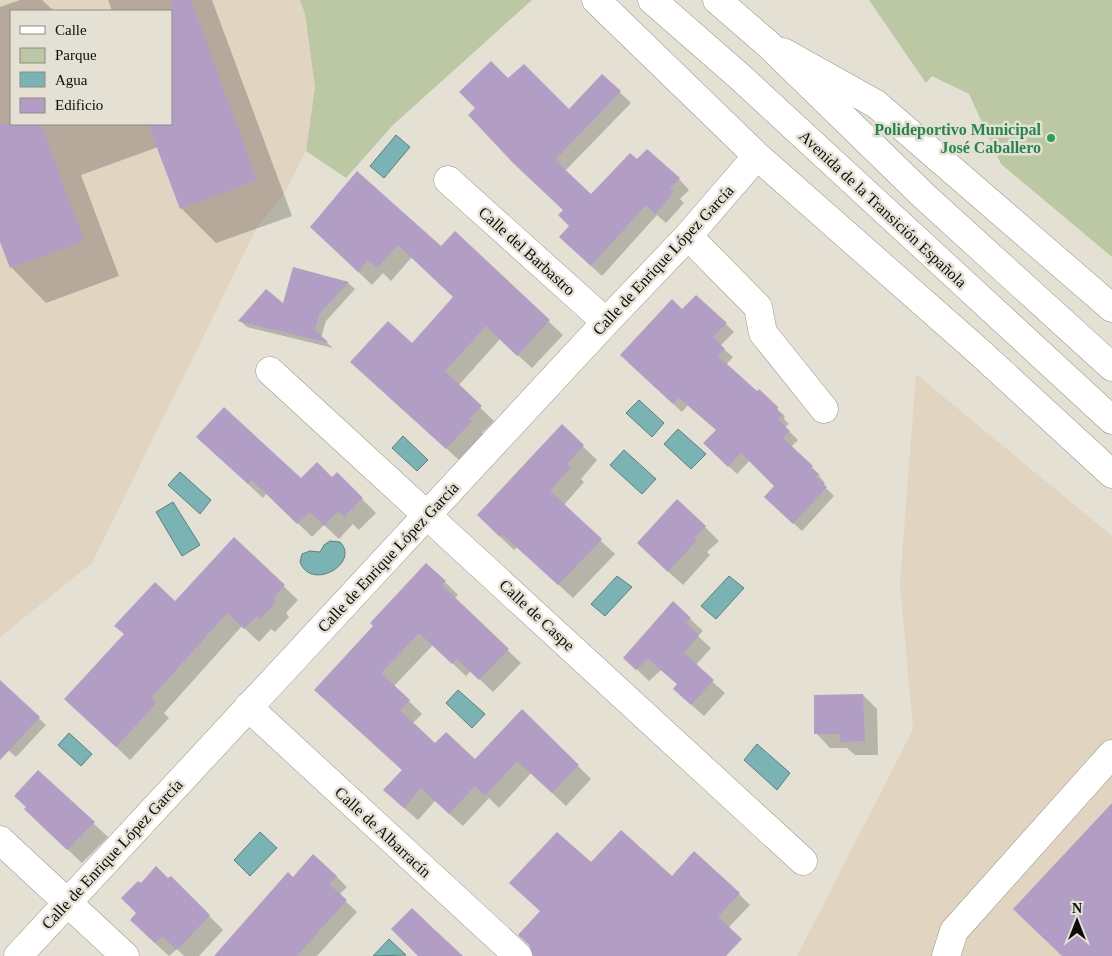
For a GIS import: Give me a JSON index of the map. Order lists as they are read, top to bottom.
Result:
{
  "streets": {
    "street": [
      "Avenida de la Transición Española",
      "Calle del Barbastro",
      "Calle de Enrique López García",
      "Calle de Caspe",
      "Calle de Albarracín"
    ]
  },
  "crossings": [
    ["Calle del Barbastro", "Calle de Enrique López García"],
    ["Calle de Enrique López García", "Calle de Caspe"],
    ["Calle de Enrique López García", "Calle de Albarracín"]
  ],
  "places": ["Polideportivo Municipal José Caballero"],
  "legend": [
    "Calle",
    "Parque",
    "Agua",
    "Edificio"
  ],
  "north": "top"
}
